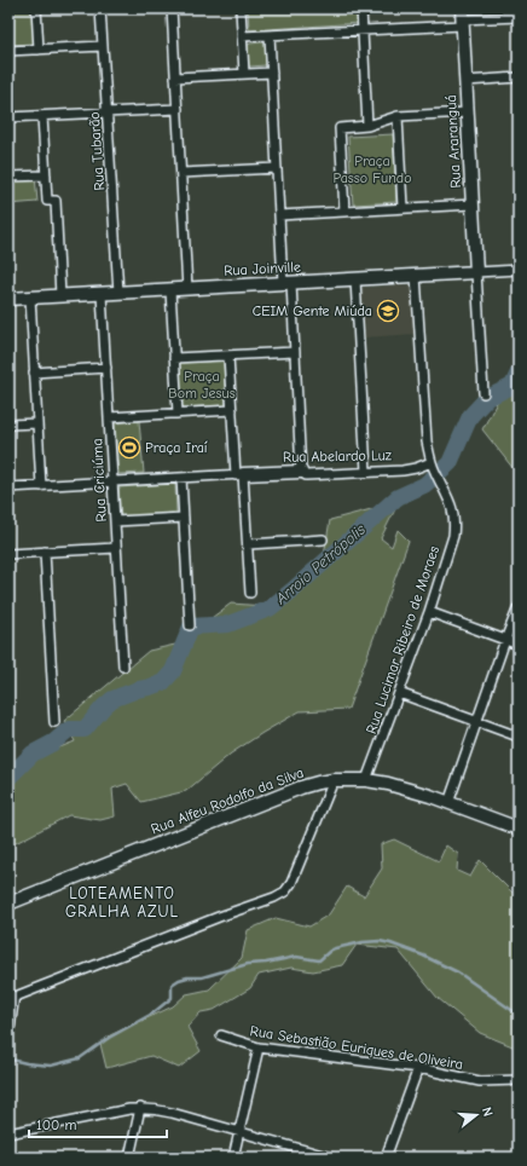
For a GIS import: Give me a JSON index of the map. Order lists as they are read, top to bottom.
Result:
{
  "streets": {
    "street": [
      "Rua Araranguá",
      "Rua Tubarão",
      "Rua Joinville",
      "Rua Abelardo Luz",
      "Rua Criciúma",
      "Rua Lucimar Ribeiro de Moraes",
      "Rua Alfeu Rodolfo da Silva",
      "Rua Sebastião Euriques de Oliveira"
    ]
  },
  "crossings": [
    ["Rua Araranguá", "Rua Joinville"],
    ["Rua Tubarão", "Rua Joinville"],
    ["Rua Joinville", "Rua Criciúma"],
    ["Rua Joinville", "Rua Lucimar Ribeiro de Moraes"],
    ["Rua Abelardo Luz", "Rua Lucimar Ribeiro de Moraes"],
    ["Rua Lucimar Ribeiro de Moraes", "Rua Alfeu Rodolfo da Silva"]
  ],
  "districts": ["LOTEAMENTO GRALHA AZUL"],
  "water": ["Arroio Petrópolis"],
  "parks": ["Praça Passo Fundo", "Praça Bom Jesus"],
  "places": {
    "school or university": ["CEIM Gente Miúda"],
    "sports": ["Praça Iraí"]
  },
  "scale_bar": "100 m",
  "north": "right"
}
